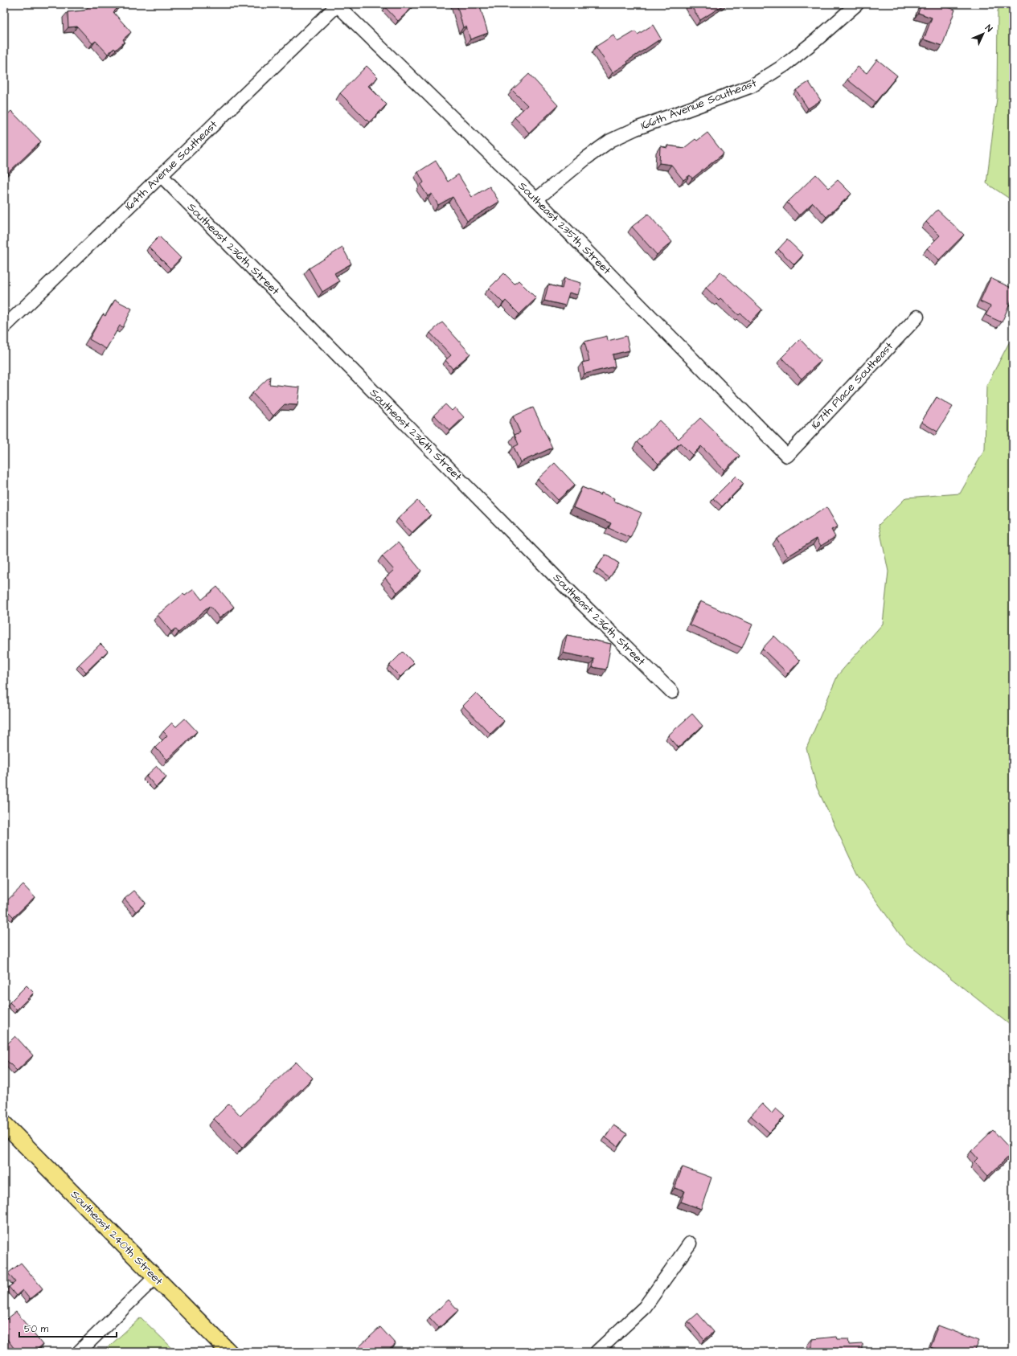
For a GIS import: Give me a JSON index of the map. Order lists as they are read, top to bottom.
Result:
{
  "streets": {
    "main road": ["Southeast 240th Street"],
    "street": [
      "166th Avenue Southeast",
      "164th Avenue Southeast",
      "Southeast 235th Street",
      "Southeast 236th Street",
      "167th Place Southeast"
    ]
  },
  "crossings": [
    ["166th Avenue Southeast", "Southeast 235th Street"],
    ["164th Avenue Southeast", "Southeast 235th Street"],
    ["164th Avenue Southeast", "Southeast 236th Street"],
    ["Southeast 235th Street", "167th Place Southeast"]
  ],
  "scale_bar": "50 m",
  "north": "top right"
}
